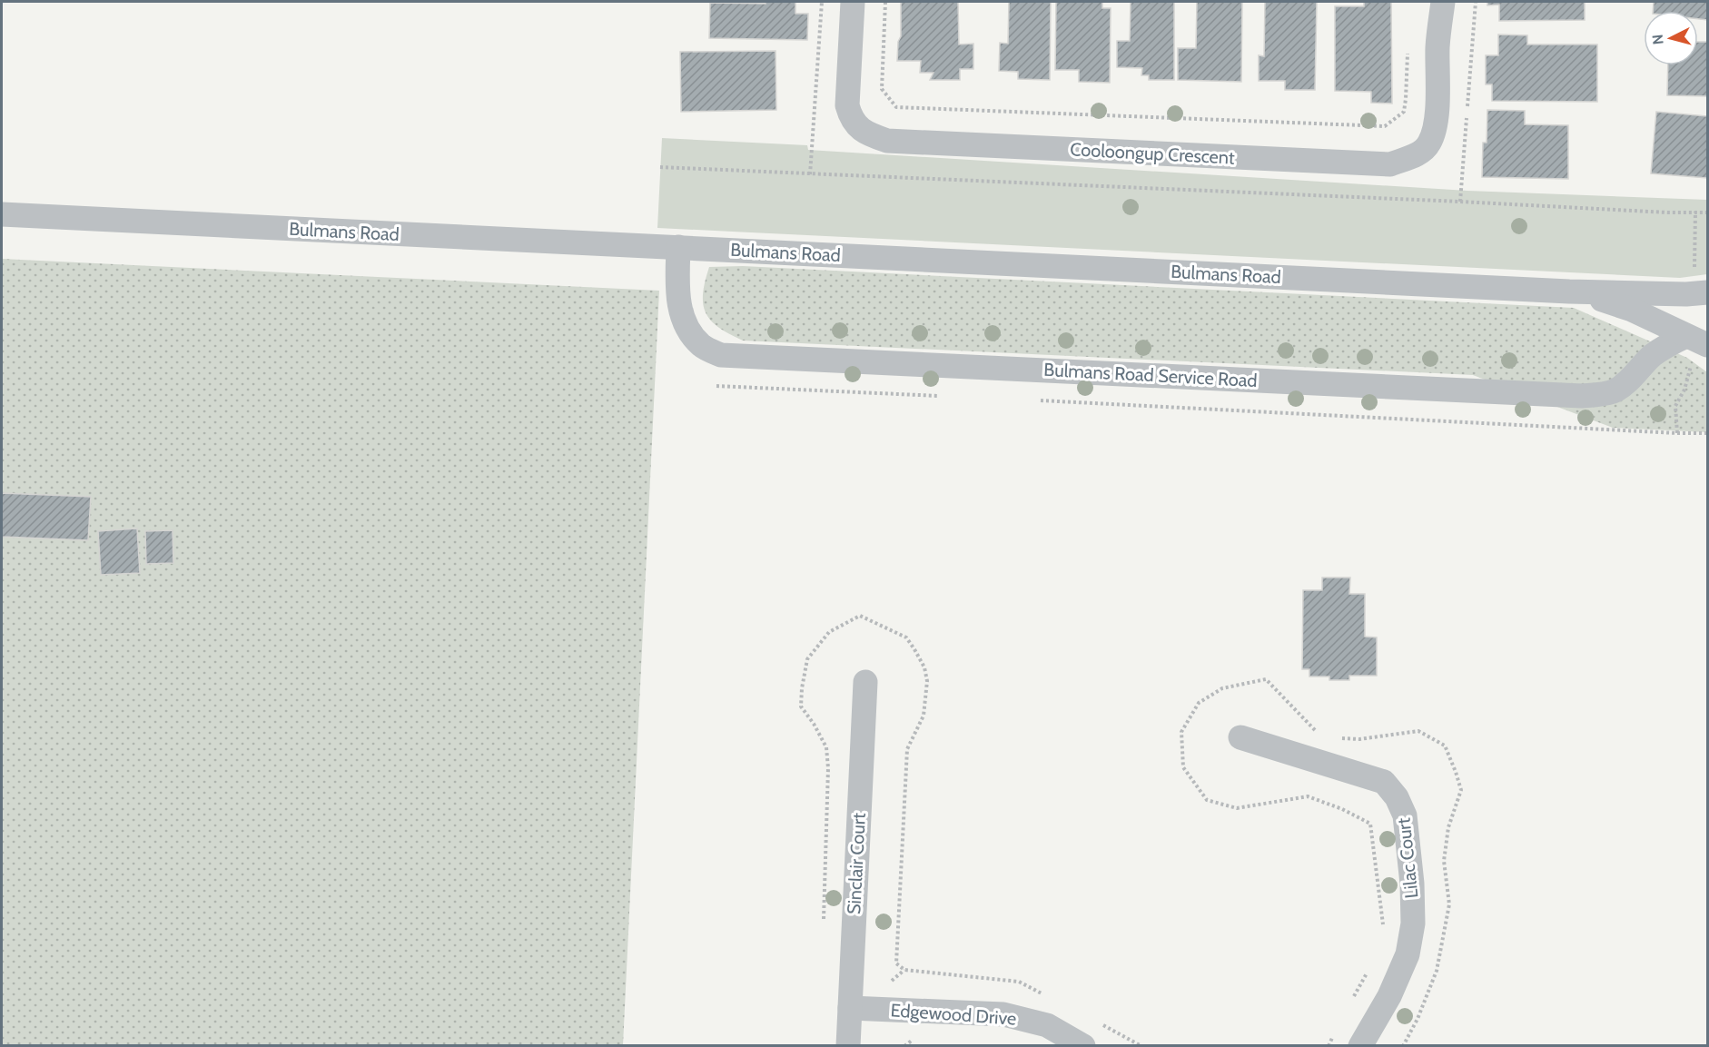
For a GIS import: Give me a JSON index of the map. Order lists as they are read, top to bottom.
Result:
{
  "streets": {
    "street": [
      "Cooloongup Crescent",
      "Bulmans Road",
      "Bulmans Road Service Road",
      "Lilac Court",
      "Sinclair Court",
      "Edgewood Drive"
    ]
  },
  "crossings": [
    ["Bulmans Road", "Bulmans Road Service Road"],
    ["Sinclair Court", "Edgewood Drive"]
  ],
  "north": "left"
}
